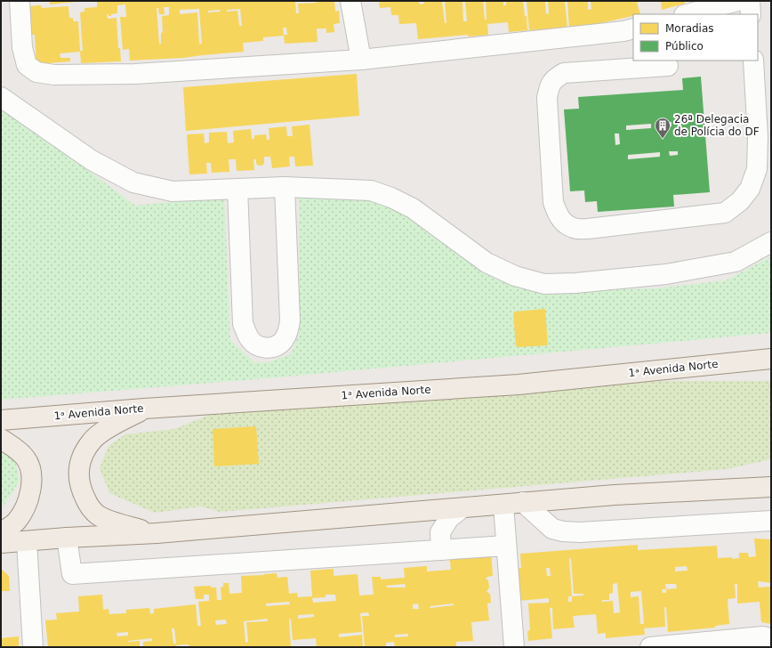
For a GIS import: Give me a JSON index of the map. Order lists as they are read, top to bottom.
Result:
{
  "streets": {
    "main road": ["1ᵃ Avenida Norte"]
  },
  "places": {
    "building": ["26ª Delegacia de Polícia do DF"]
  },
  "legend": ["Moradias", "Público"]
}
